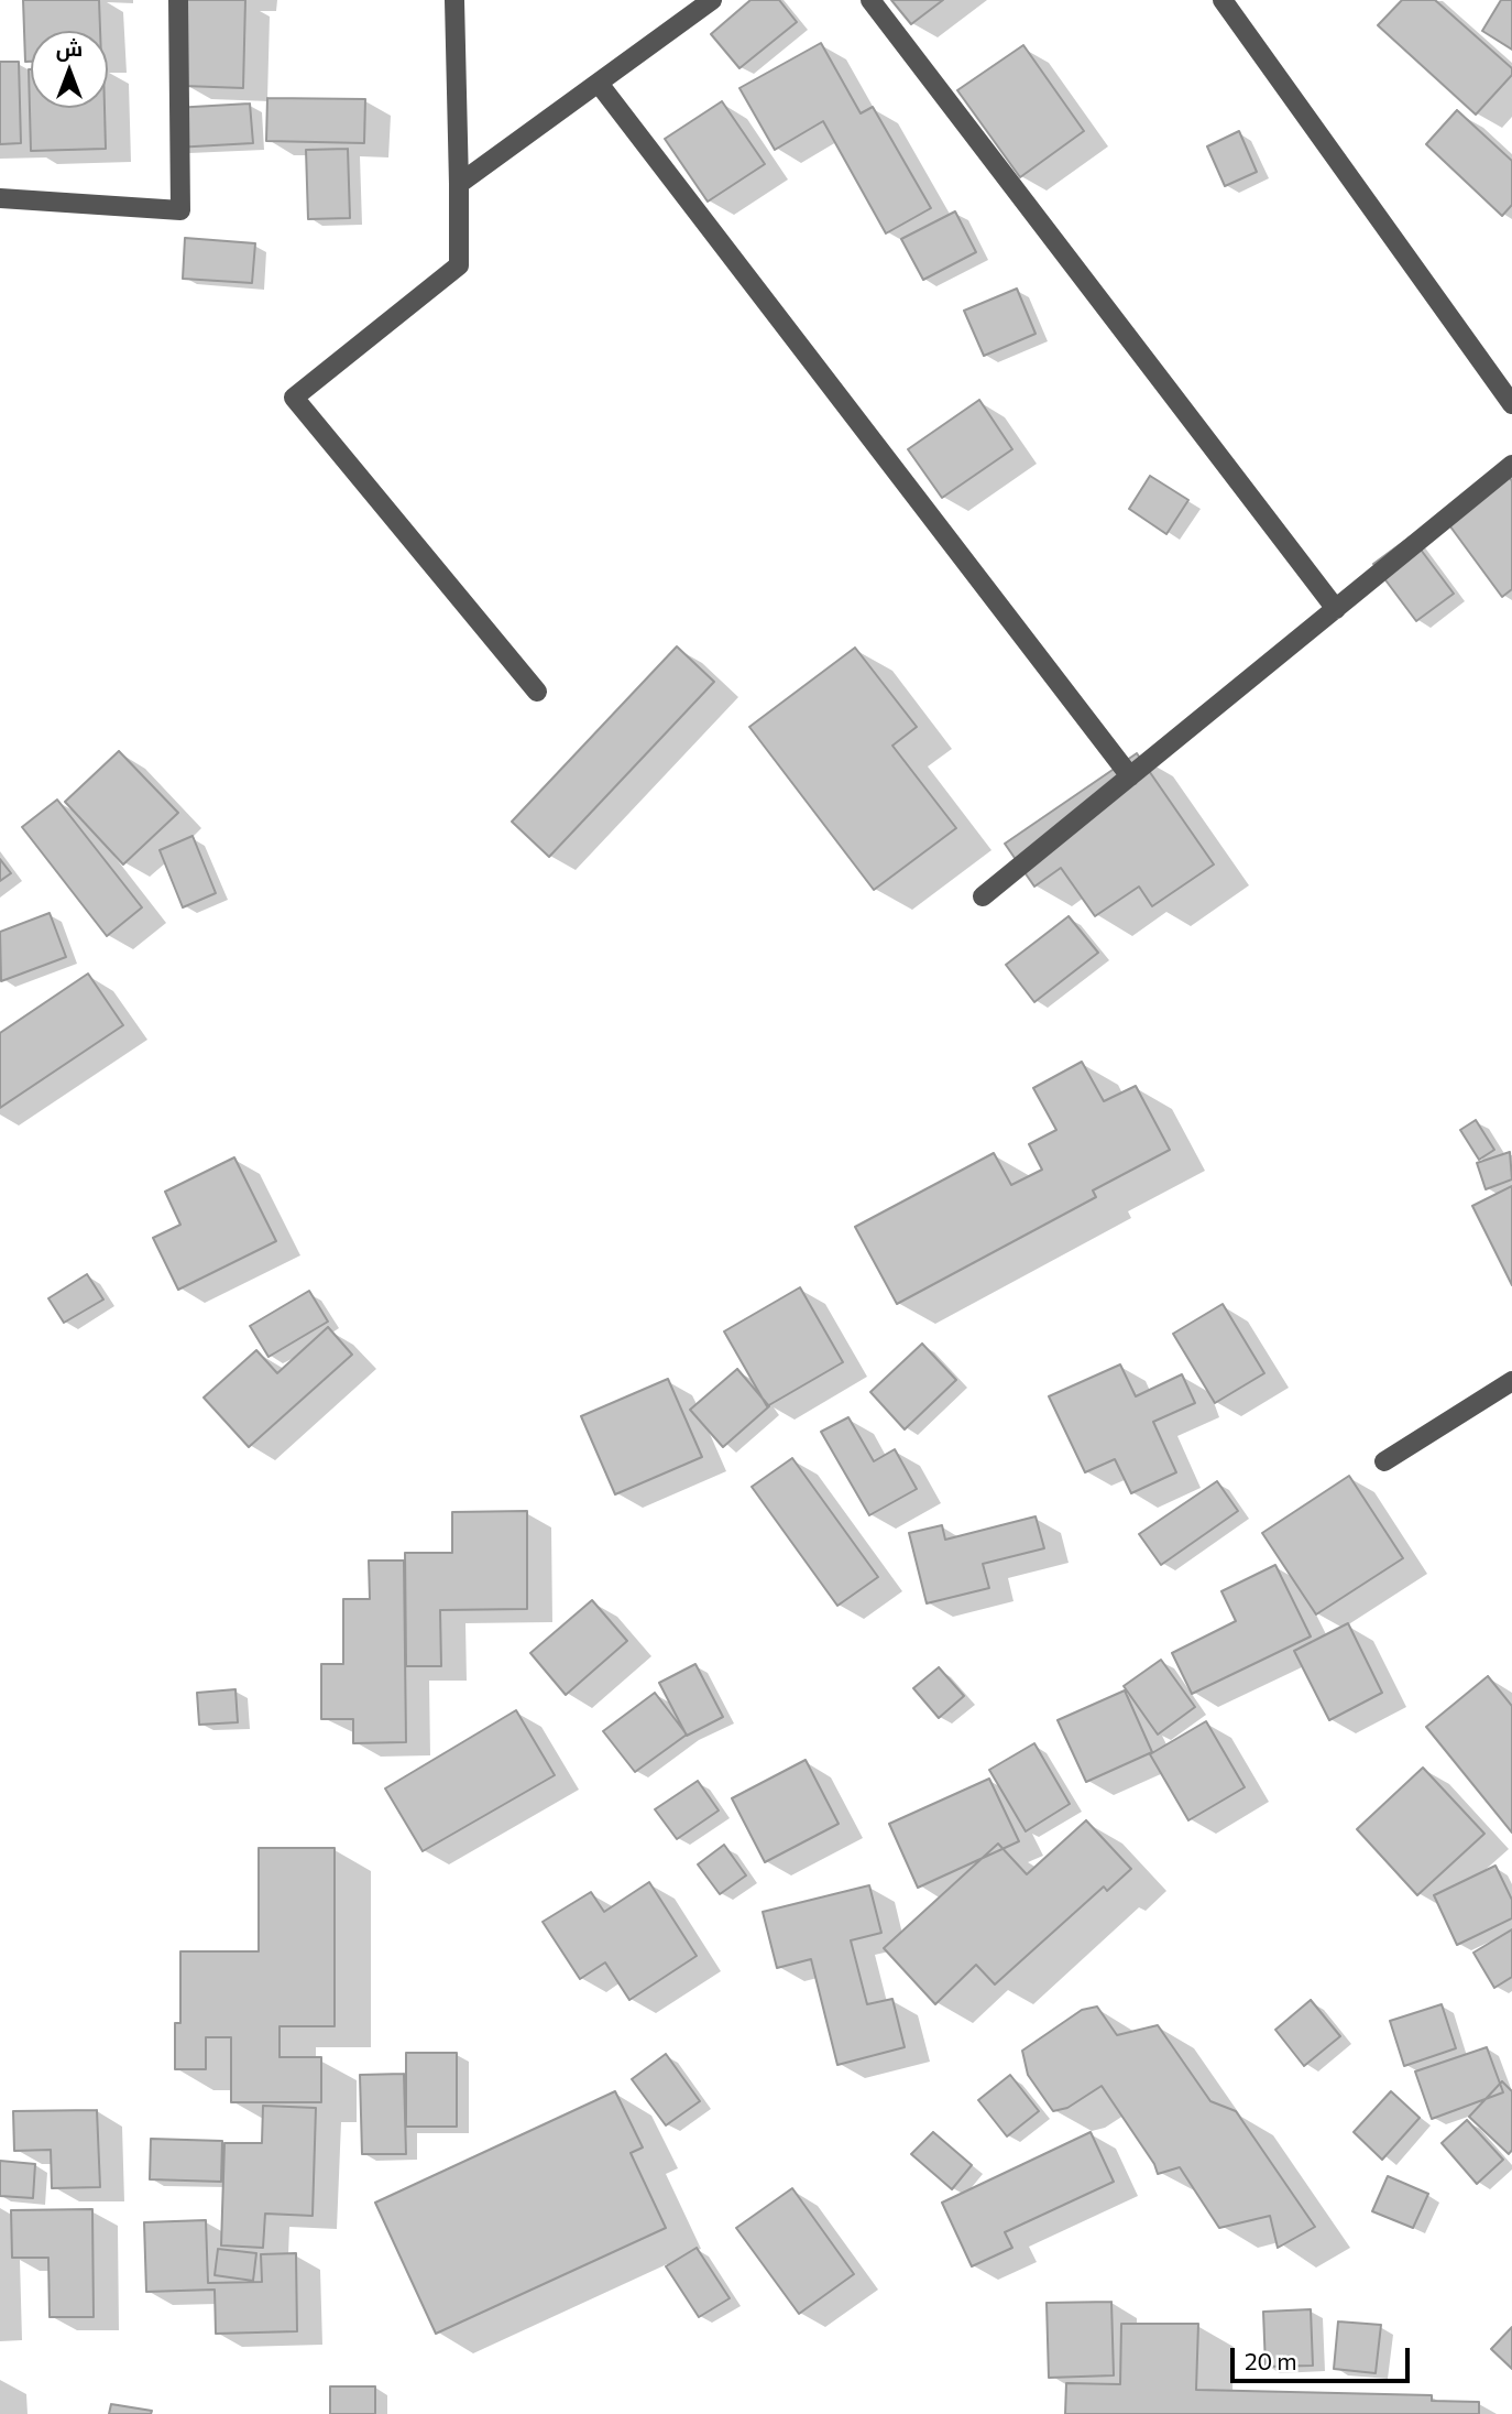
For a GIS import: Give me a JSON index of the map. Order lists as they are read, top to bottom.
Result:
{
  "scale_bar": "20 m",
  "north": "top"
}
